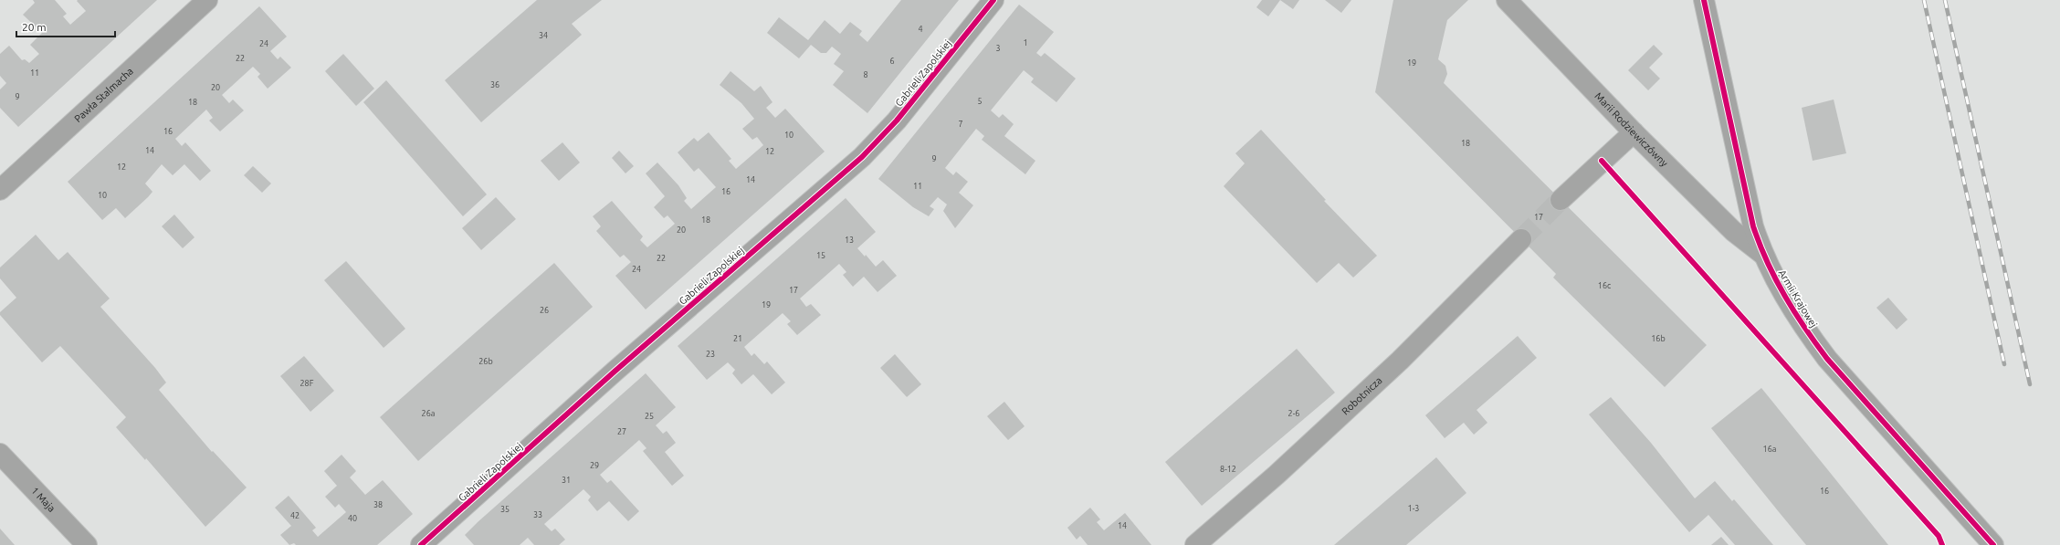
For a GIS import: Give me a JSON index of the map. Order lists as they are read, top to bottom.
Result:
{
  "streets": {
    "street": [
      "Gabrieli Zapolskiej",
      "Pawła Stalmacha",
      "Marii Rodziewiczówny",
      "Armii Krajowej",
      "Robotnicza",
      "1 Maja"
    ]
  },
  "crossings": [
    ["Marii Rodziewiczówny", "Armii Krajowej"]
  ],
  "house_numbers": [
    "4",
    "34",
    "1",
    "24",
    "3",
    "22",
    "6",
    "19",
    "11",
    "8",
    "36",
    "20",
    "9",
    "5",
    "18",
    "7",
    "16",
    "10",
    "18",
    "14",
    "12",
    "9",
    "12",
    "14",
    "11",
    "16",
    "10",
    "17",
    "18",
    "20",
    "13",
    "15",
    "22",
    "24",
    "16c",
    "17",
    "19",
    "26",
    "21",
    "16b",
    "23",
    "26b",
    "28F",
    "26a",
    "2-6",
    "25",
    "27",
    "16a",
    "29",
    "8-12",
    "31",
    "16",
    "38",
    "1-3",
    "35",
    "33",
    "42",
    "40",
    "14"
  ],
  "scale_bar": "20 m"
}
